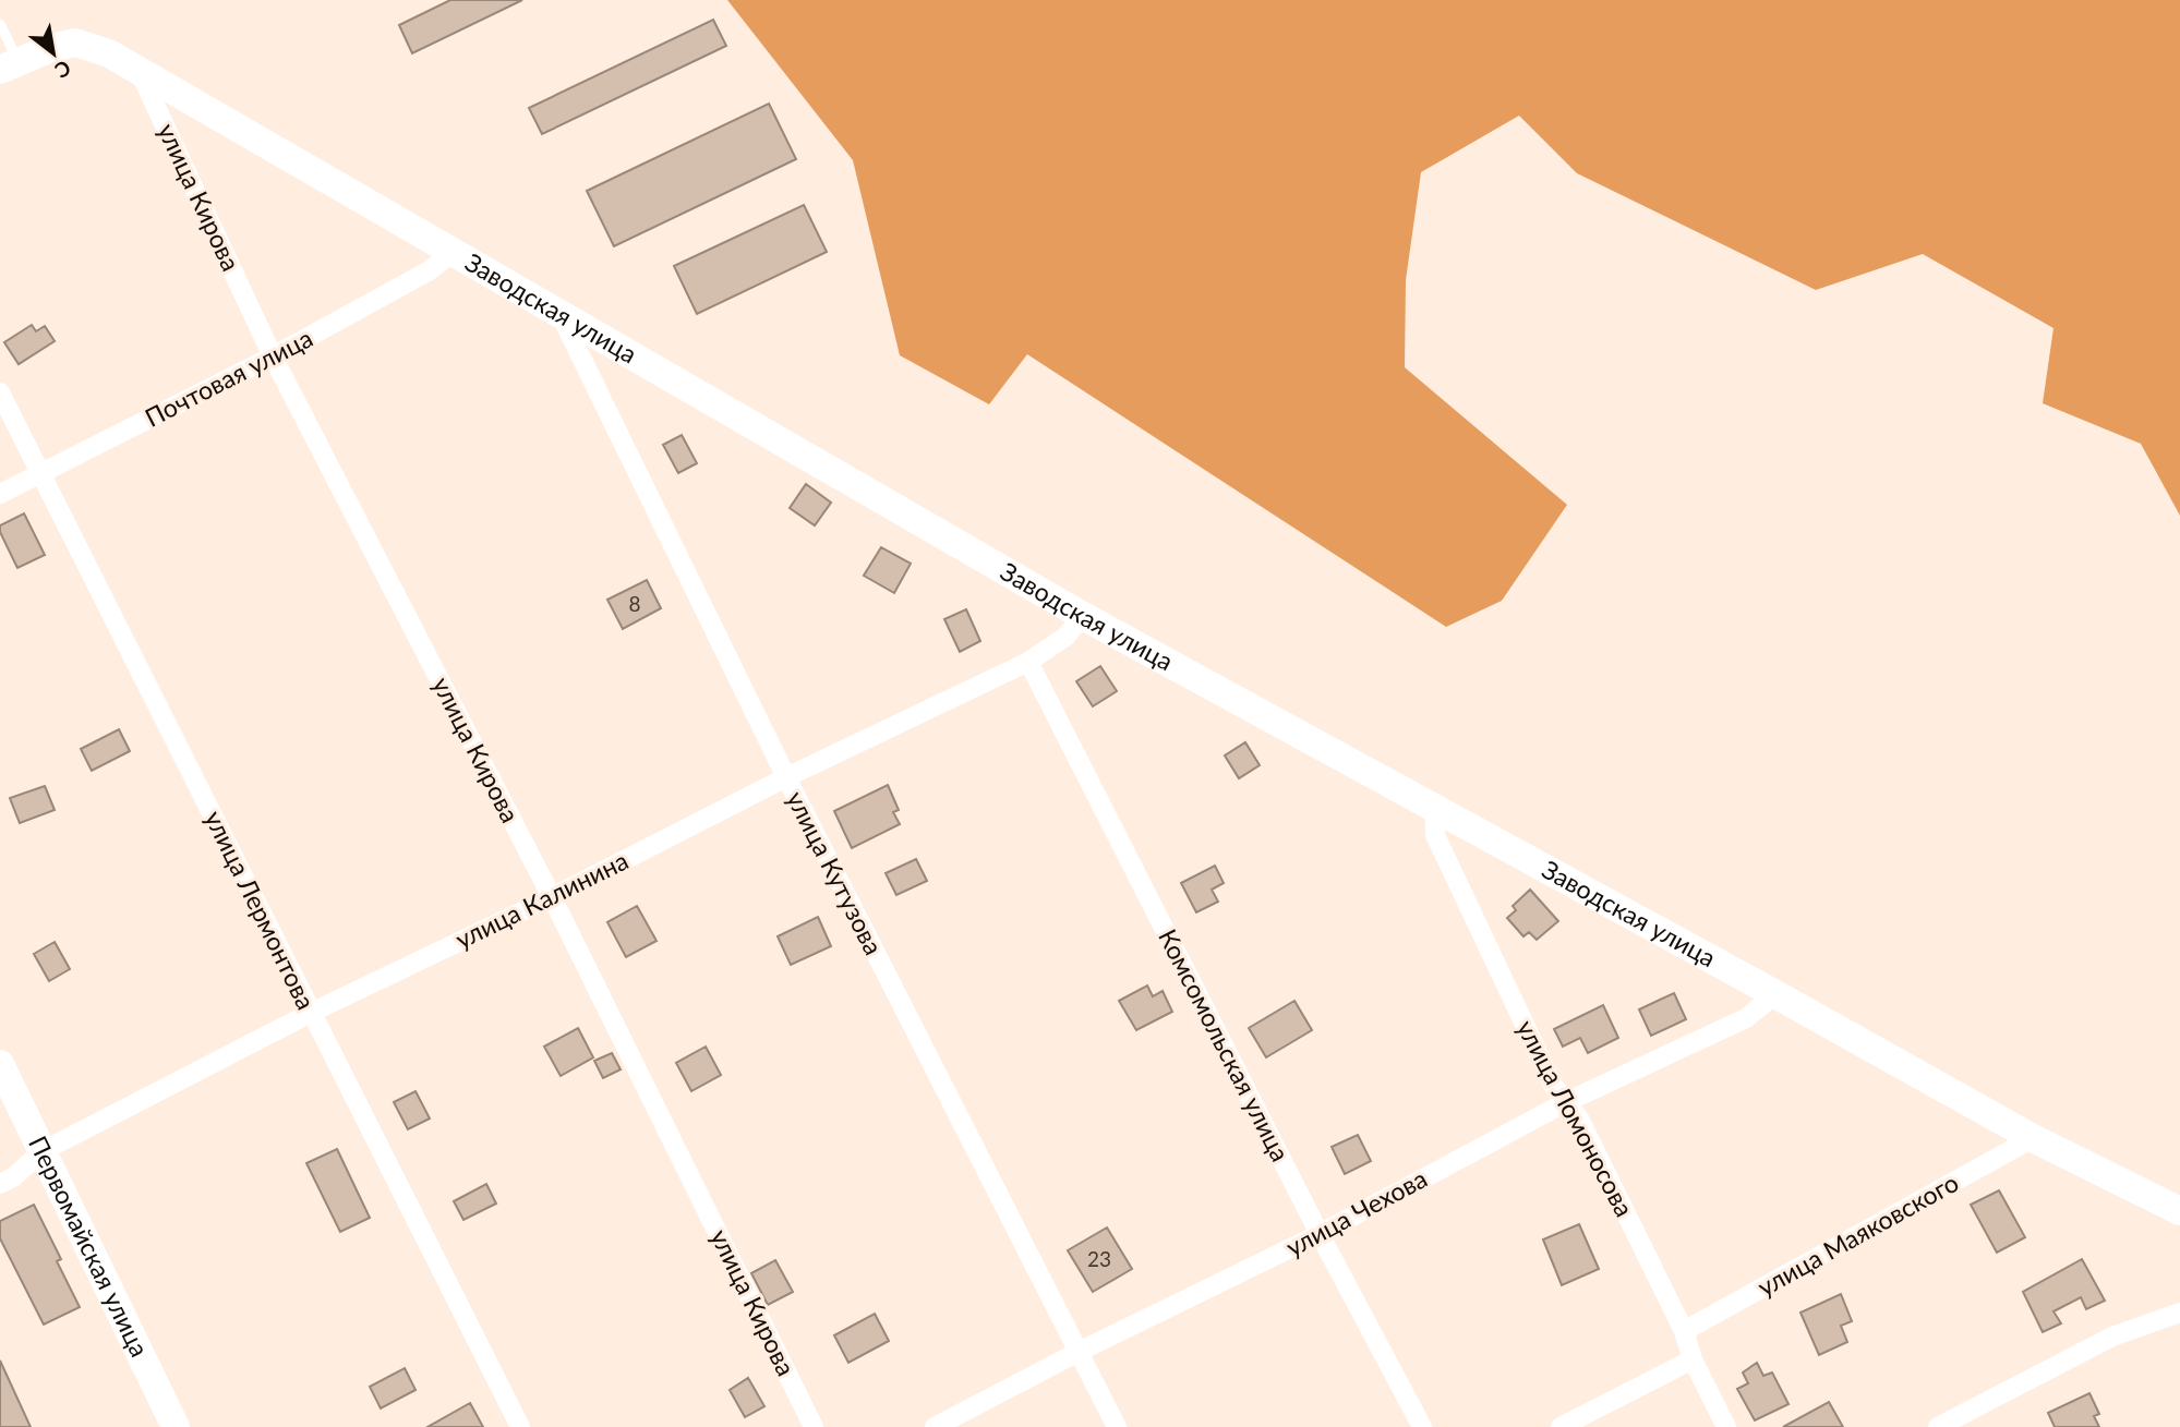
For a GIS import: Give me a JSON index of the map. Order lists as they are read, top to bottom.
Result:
{
  "streets": {
    "street": [
      "улица Кирова",
      "Заводская улица",
      "Почтовая улица",
      "улица Кутузова",
      "улица Калинина",
      "улица Лермонтова",
      "Комсомольская улица",
      "улица Ломоносова",
      "улица Чехова",
      "улица Маяковского",
      "Первомайская улица"
    ]
  },
  "crossings": [
    ["улица Кирова", "Заводская улица"],
    ["улица Кирова", "Почтовая улица"],
    ["улица Кирова", "улица Калинина"],
    ["Заводская улица", "Почтовая улица"],
    ["Заводская улица", "улица Кутузова"],
    ["Заводская улица", "улица Калинина"],
    ["Заводская улица", "улица Ломоносова"],
    ["Заводская улица", "улица Чехова"],
    ["Заводская улица", "улица Маяковского"],
    ["Почтовая улица", "улица Лермонтова"],
    ["улица Кутузова", "улица Калинина"],
    ["улица Кутузова", "улица Чехова"],
    ["улица Калинина", "улица Лермонтова"],
    ["улица Калинина", "Комсомольская улица"],
    ["улица Калинина", "Первомайская улица"],
    ["Комсомольская улица", "улица Чехова"],
    ["улица Ломоносова", "улица Чехова"],
    ["улица Ломоносова", "улица Маяковского"]
  ],
  "house_numbers": ["8", "23"],
  "north": "bottom right"
}
